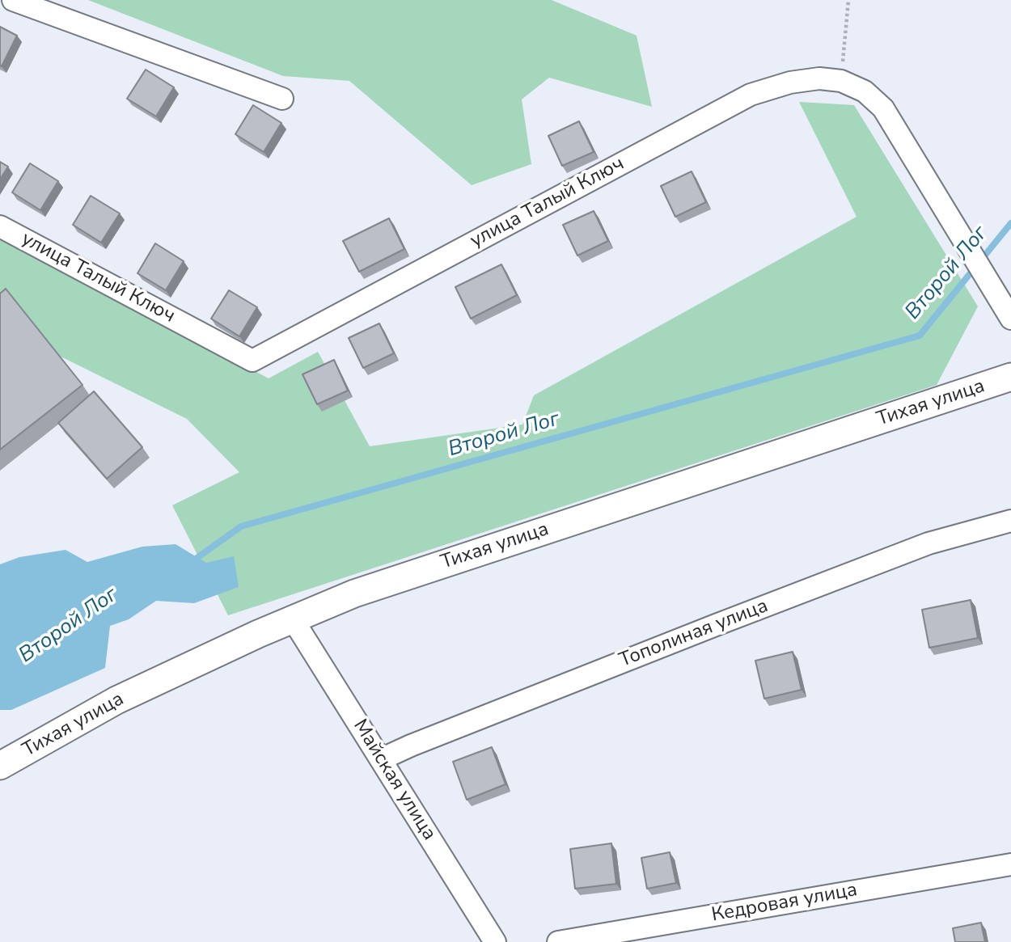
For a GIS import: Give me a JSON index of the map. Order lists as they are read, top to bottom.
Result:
{
  "streets": {
    "street": [
      "улица Талый Ключ",
      "Тихая улица",
      "Тополиная улица",
      "Майская улица",
      "Кедровая улица"
    ]
  },
  "crossings": [
    ["Тихая улица", "Майская улица"],
    ["Тополиная улица", "Майская улица"]
  ],
  "water": ["Второй Лог"]
}
